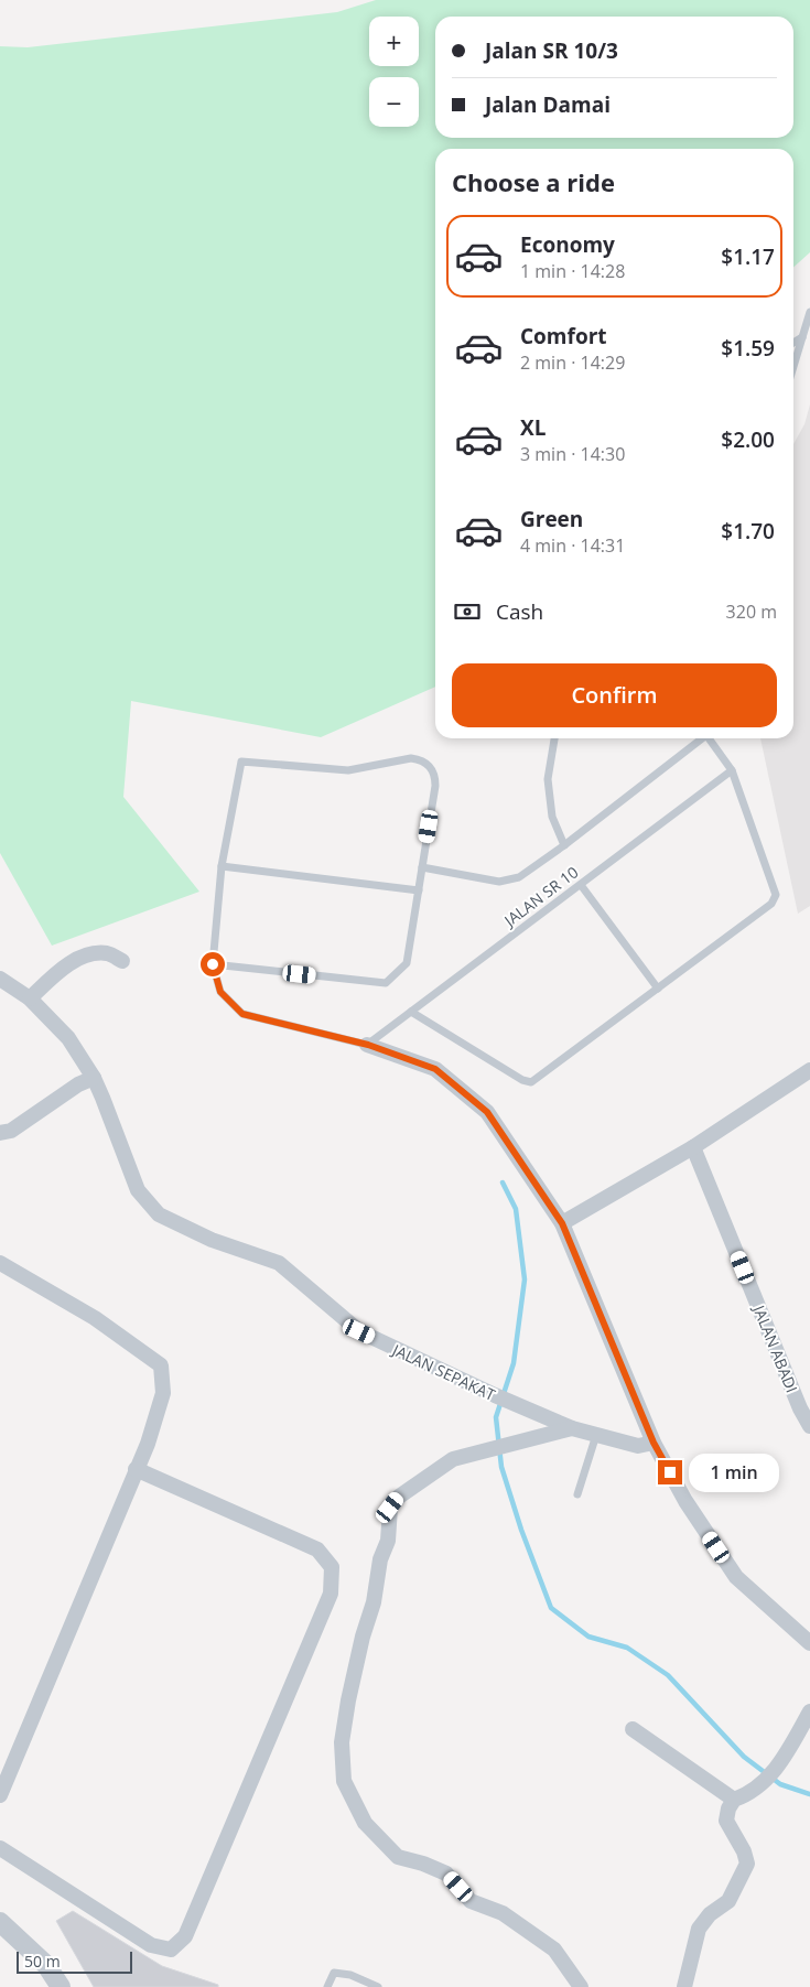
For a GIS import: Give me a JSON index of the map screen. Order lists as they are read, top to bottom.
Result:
{
  "streets": {
    "street": ["JALAN ABADI", "JALAN SEPAKAT"],
    "lane": ["JALAN SR 10"]
  },
  "scale_bar": "50 m",
  "page": {
    "map_buttons": ["+", "−"],
    "banner": ["Jalan SR 10/3", "Jalan Damai"],
    "heading": "Choose a ride",
    "list": [
      {
        "name": "Economy",
        "note": "1 min · 14:28",
        "value": "$1.17"
      },
      {
        "name": "Comfort",
        "note": "2 min · 14:29",
        "value": "$1.59"
      },
      {
        "name": "XL",
        "note": "3 min · 14:30",
        "value": "$2.00"
      },
      {
        "name": "Green",
        "note": "4 min · 14:31",
        "value": "$1.70"
      }
    ],
    "pay": ["Cash", "320 m"],
    "buttons": "Confirm",
    "bubble": "1 min",
    "scale": "50 m"
  }
}
